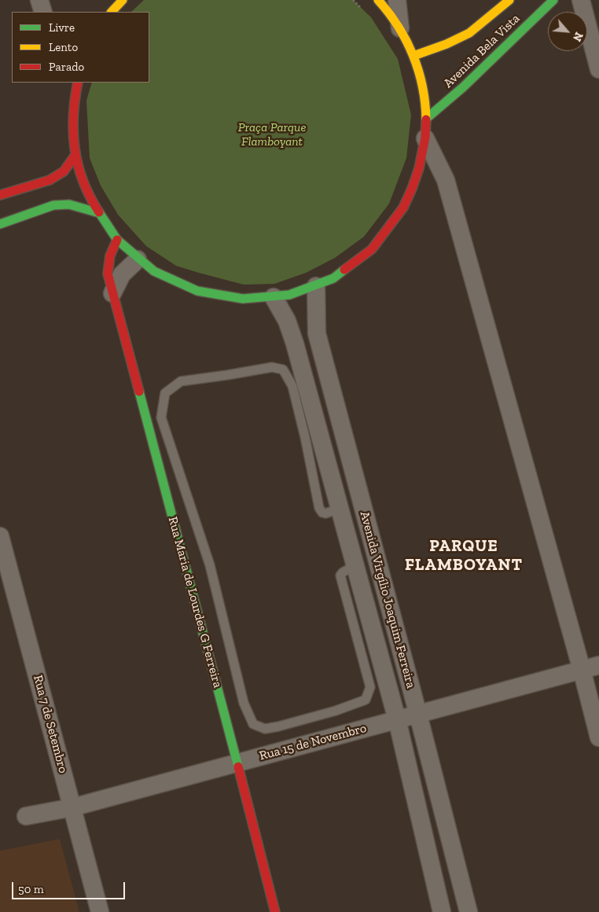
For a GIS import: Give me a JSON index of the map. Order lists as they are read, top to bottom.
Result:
{
  "streets": {
    "main road": ["Avenida Bela Vista", "Rua Maria de Lourdes G Ferreira"],
    "street": ["Avenida Virgílio Joaquim Ferreira", "Rua 7 de Setembro", "Rua 15 de Novembro"]
  },
  "crossings": [
    ["Avenida Virgílio Joaquim Ferreira", "Rua 15 de Novembro"],
    ["Rua Maria de Lourdes G Ferreira", "Rua 15 de Novembro"],
    ["Rua 7 de Setembro", "Rua 15 de Novembro"]
  ],
  "districts": ["PARQUE FLAMBOYANT"],
  "parks": ["Praça Parque Flamboyant"],
  "legend": ["Livre", "Lento", "Parado"],
  "scale_bar": "50 m",
  "north": "bottom right"
}
